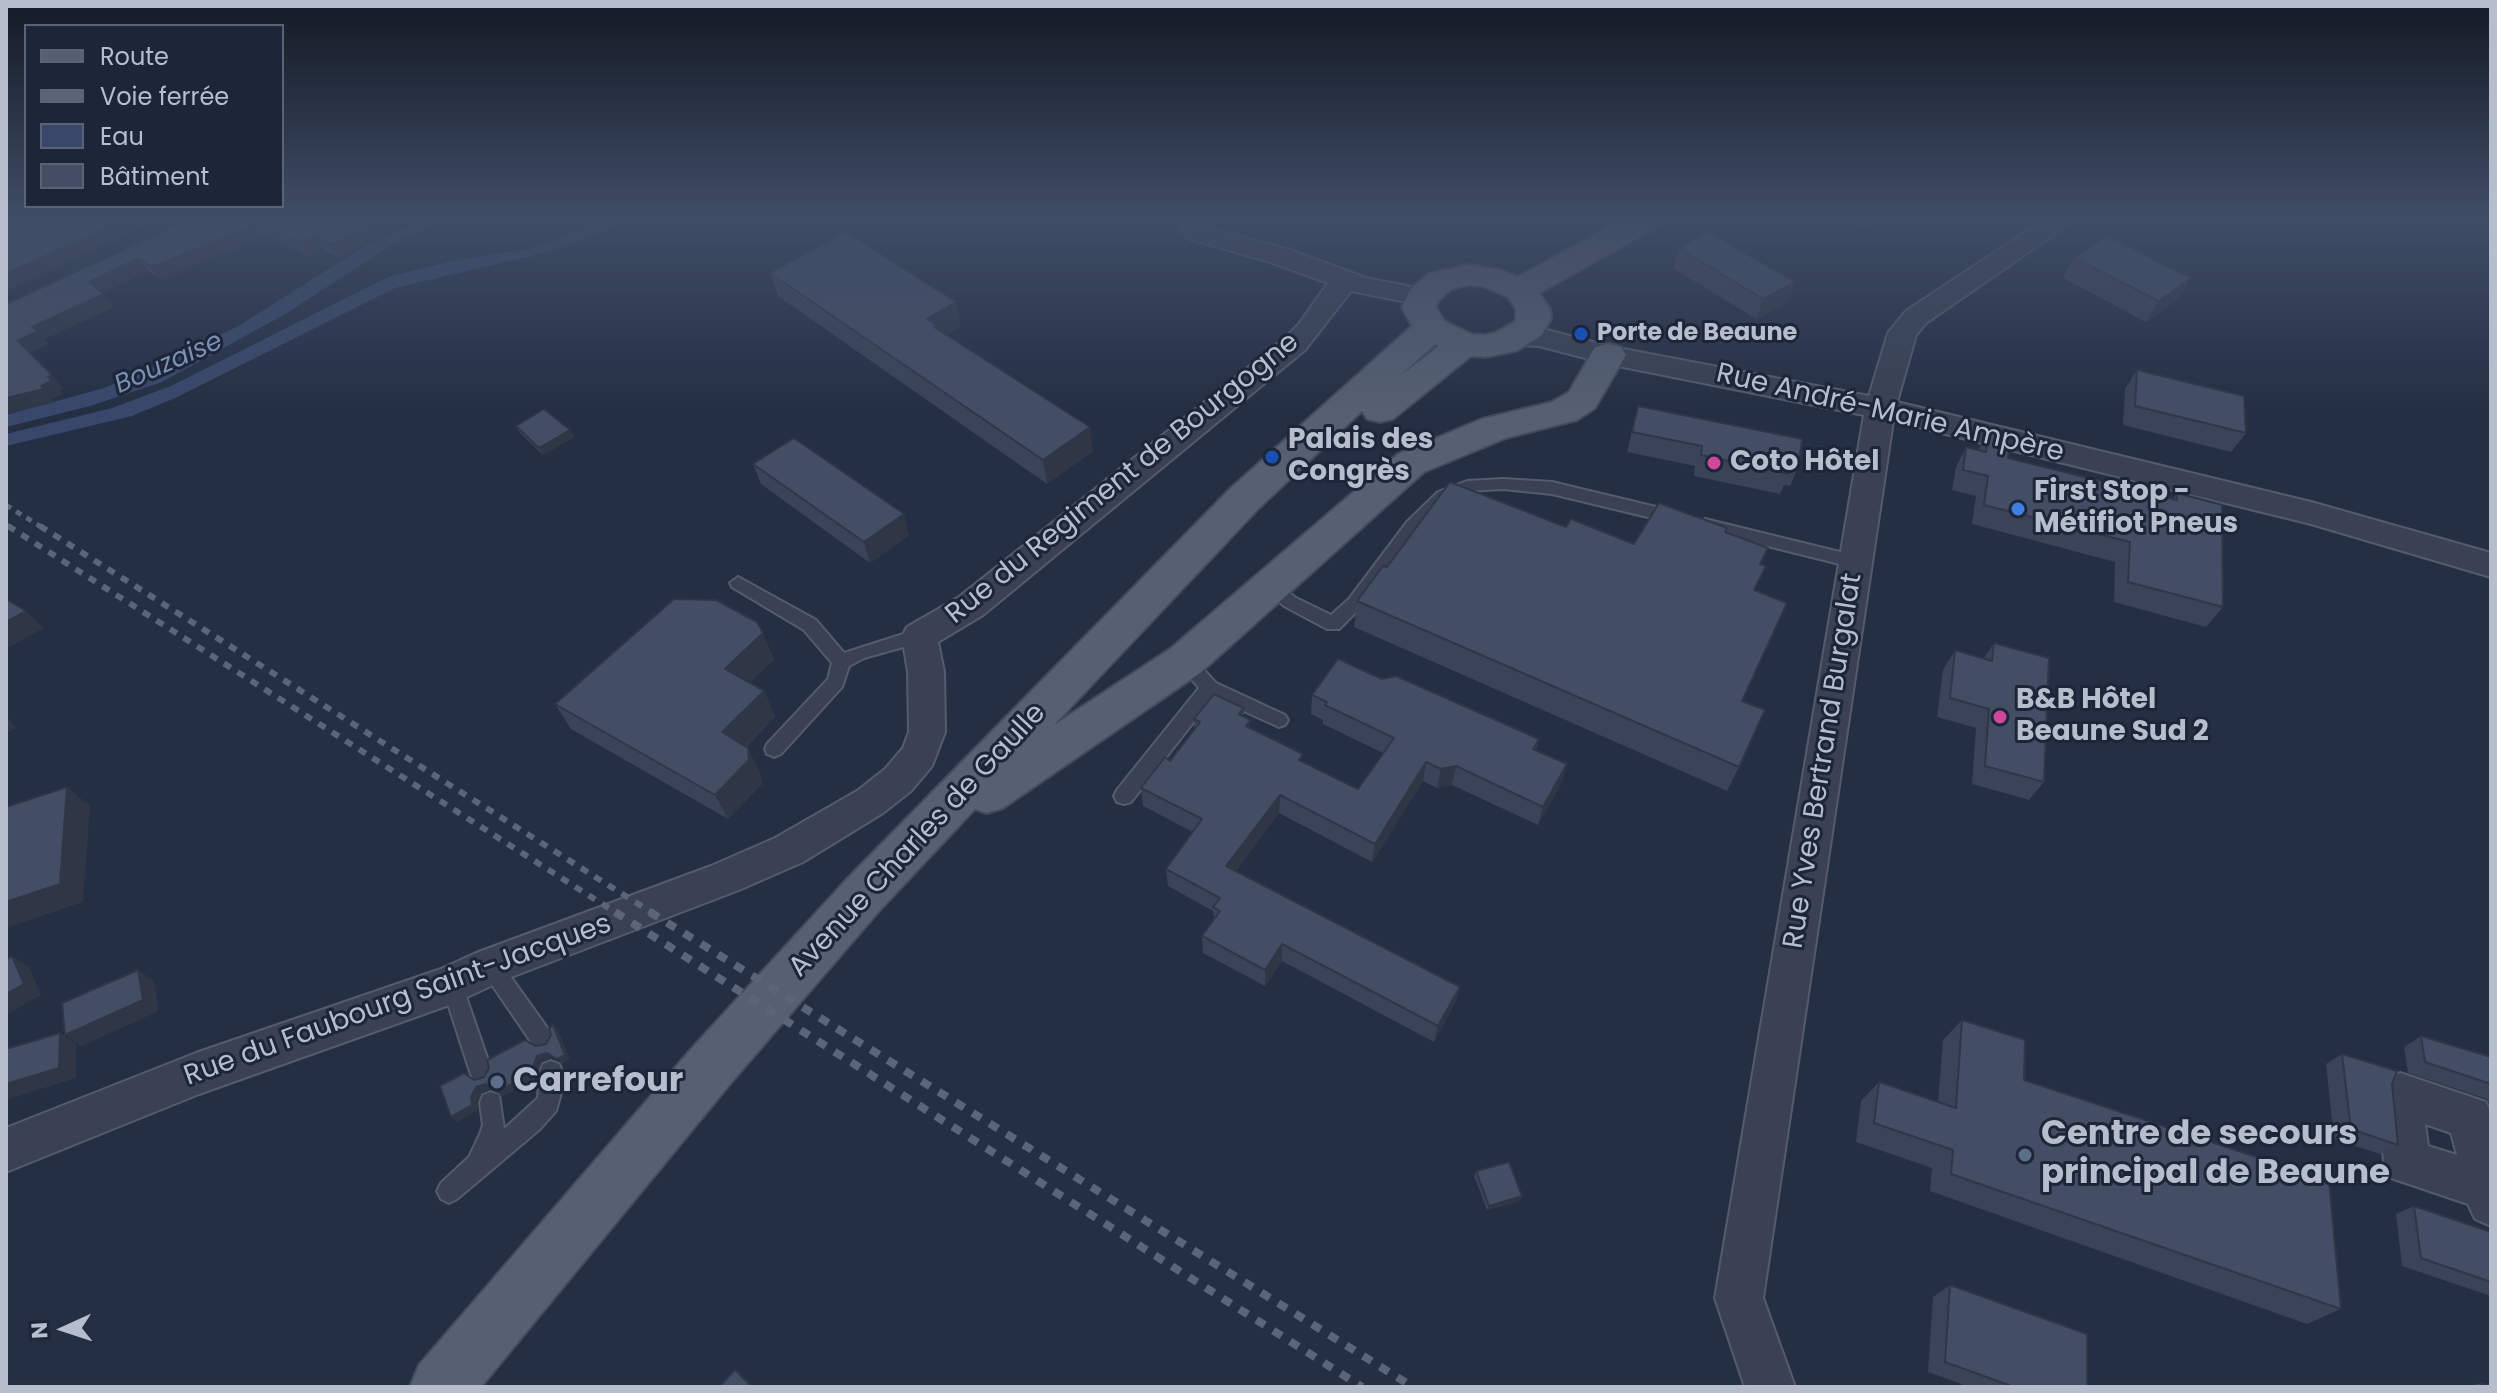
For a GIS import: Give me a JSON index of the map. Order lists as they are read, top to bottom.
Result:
{
  "streets": {
    "main road": ["Avenue Charles de Gaulle"],
    "street": [
      "Rue André-Marie Ampère",
      "Rue du Regiment de Bourgogne",
      "Rue Yves Bertrand Burgalat",
      "Rue du Faubourg Saint-Jacques"
    ]
  },
  "crossings": [
    ["Rue André-Marie Ampère", "Rue Yves Bertrand Burgalat"],
    ["Rue du Regiment de Bourgogne", "Rue du Faubourg Saint-Jacques"]
  ],
  "water": ["Bouzaise"],
  "places": [
    "Porte de Beaune",
    "Palais des Congrès",
    "Coto Hôtel",
    "First Stop - Métifiot Pneus",
    "B&B Hôtel Beaune Sud 2",
    "Carrefour",
    "Centre de secours principal de Beaune"
  ],
  "legend": [
    "Route",
    "Voie ferrée",
    "Eau",
    "Bâtiment"
  ],
  "north": "left"
}
